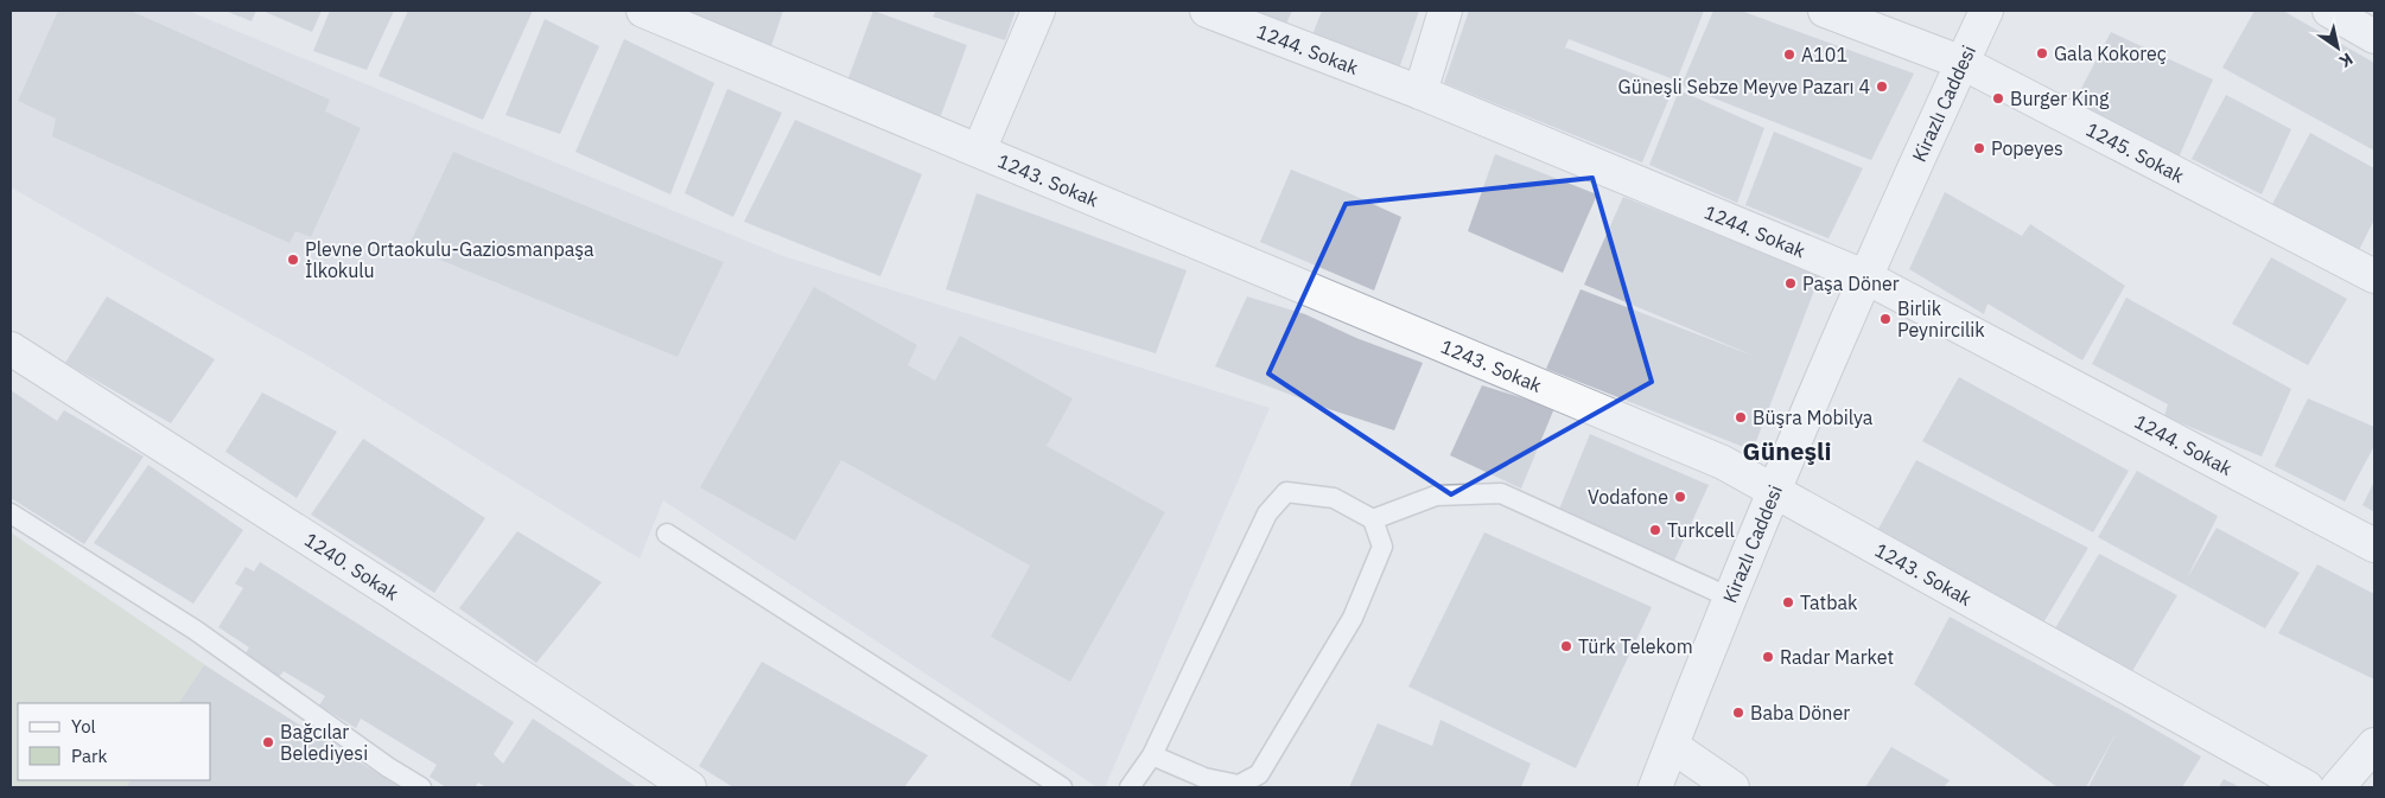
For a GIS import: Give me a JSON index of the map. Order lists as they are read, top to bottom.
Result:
{
  "streets": {
    "street": [
      "1244. Sokak",
      "Kirazlı Caddesi",
      "1245. Sokak",
      "1243. Sokak",
      "1240. Sokak"
    ]
  },
  "crossings": [
    ["1244. Sokak", "Kirazlı Caddesi"],
    ["Kirazlı Caddesi", "1245. Sokak"],
    ["Kirazlı Caddesi", "1243. Sokak"]
  ],
  "districts": ["Güneşli"],
  "places": [
    "Gala Kokoreç",
    "A101",
    "Güneşli Sebze Meyve Pazarı 4",
    "Burger King",
    "Popeyes",
    "Plevne Ortaokulu-Gaziosmanpaşa İlkokulu",
    "Paşa Döner",
    "Birlik Peynircilik",
    "Büşra Mobilya",
    "Vodafone",
    "Turkcell",
    "Tatbak",
    "Türk Telekom",
    "Radar Market",
    "Baba Döner",
    "Bağcılar Belediyesi"
  ],
  "legend": ["Yol", "Park"],
  "north": "bottom right"
}
